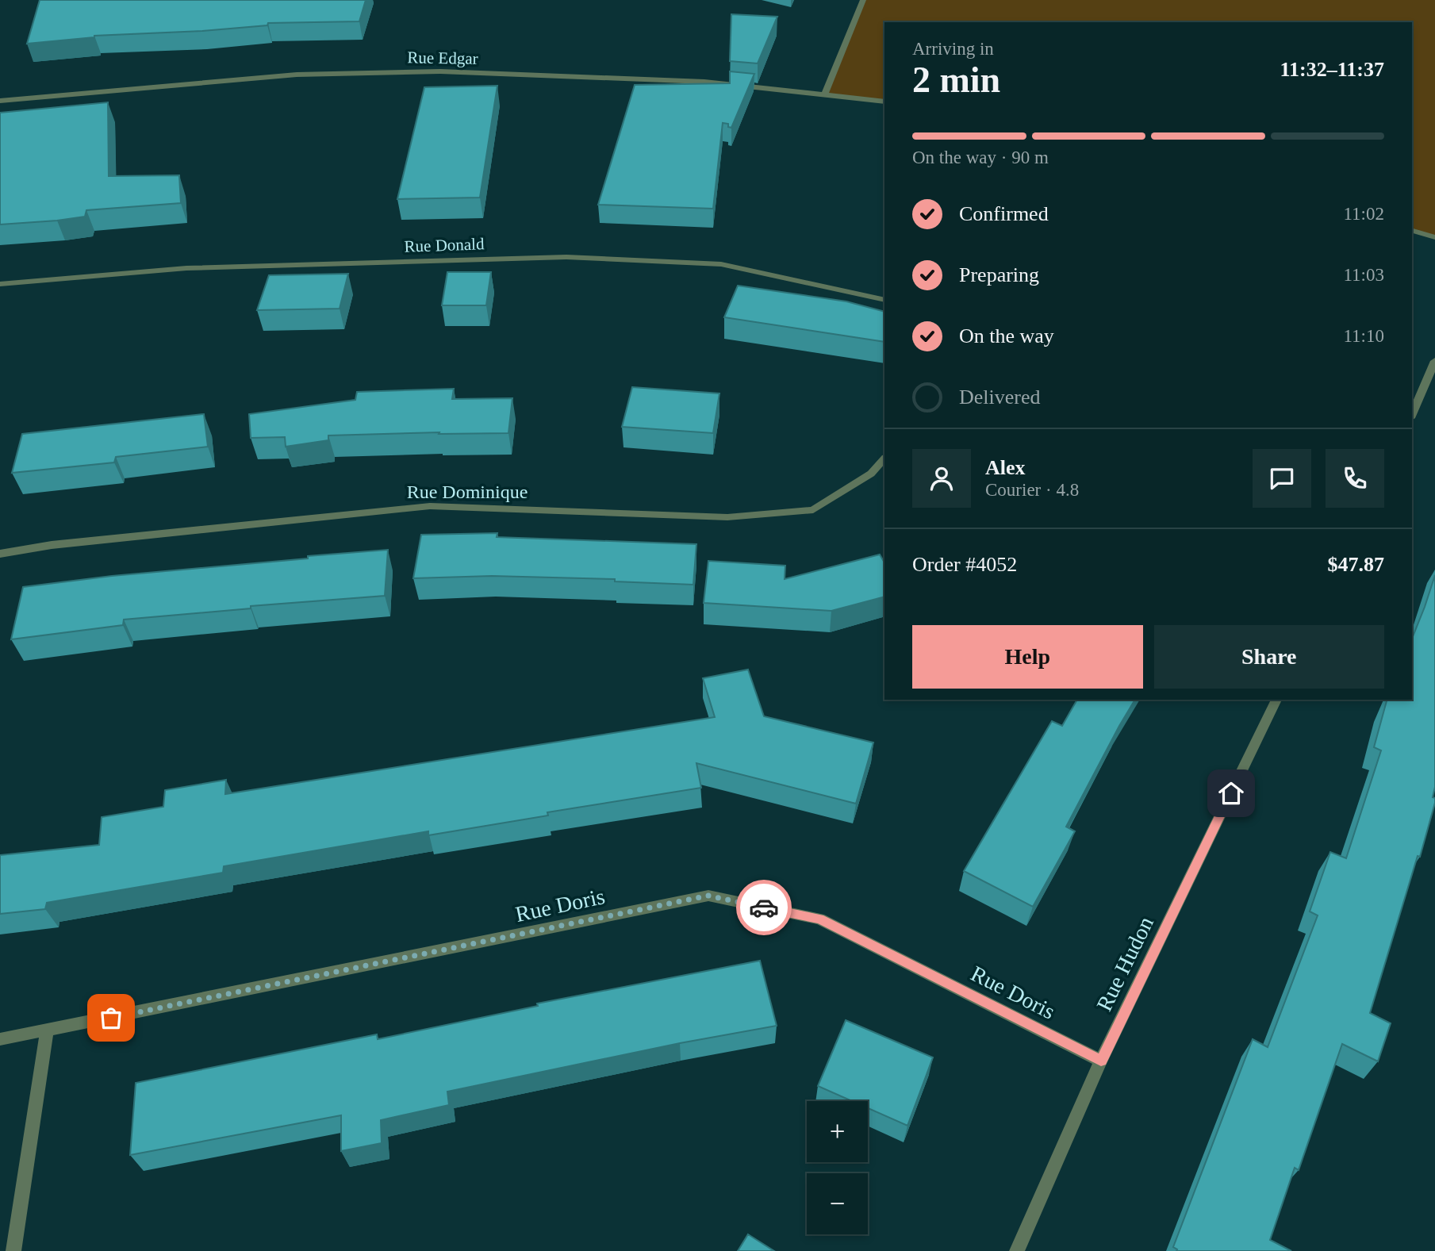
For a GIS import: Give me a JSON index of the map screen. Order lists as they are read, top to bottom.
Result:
{
  "streets": {
    "street": [
      "Rue Edgar",
      "Rue Donald",
      "Rue Dominique",
      "Rue Doris",
      "Rue Hudon"
    ]
  },
  "crossings": [
    ["Rue Doris", "Rue Hudon"]
  ],
  "page": {
    "heading": ["2 min", "Arriving in", "11:32–11:37"],
    "panel": [
      "Alex",
      "Courier · 4.8",
      "Order #4052",
      "$47.87"
    ],
    "bar": "On the way · 90 m",
    "list": [
      ["Confirmed", "11:02"],
      ["Preparing", "11:03"],
      ["On the way", "11:10"],
      "Delivered"
    ],
    "buttons": ["Help", "Share"],
    "map_buttons": ["+", "−"]
  }
}
